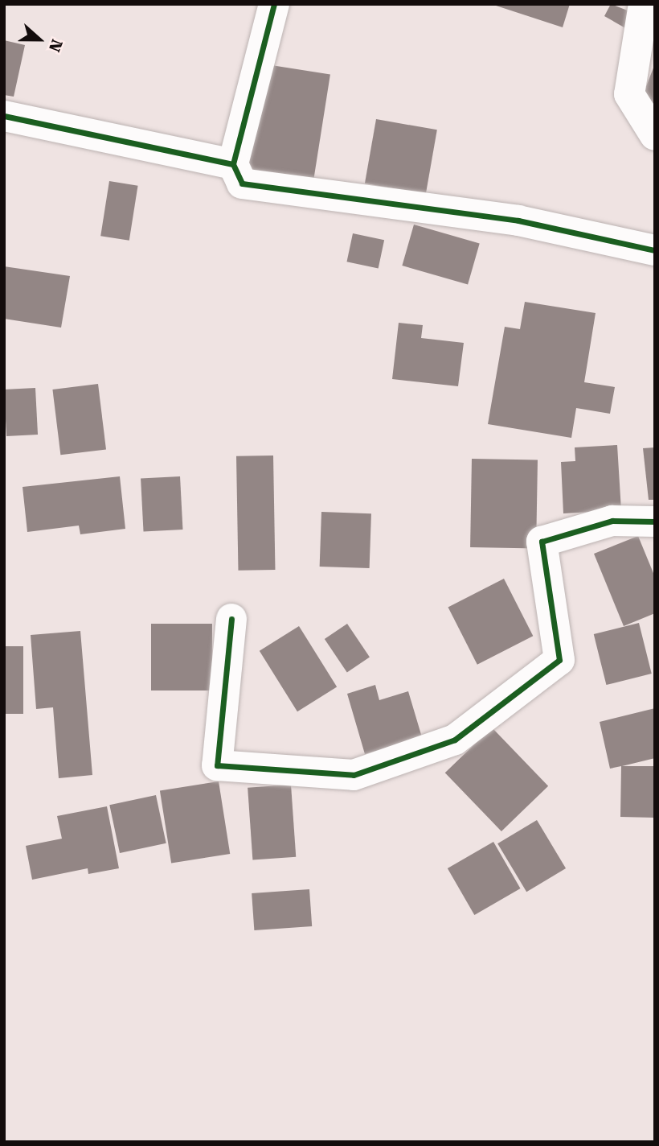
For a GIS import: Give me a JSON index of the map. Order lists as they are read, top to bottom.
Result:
{
  "north": "right"
}
